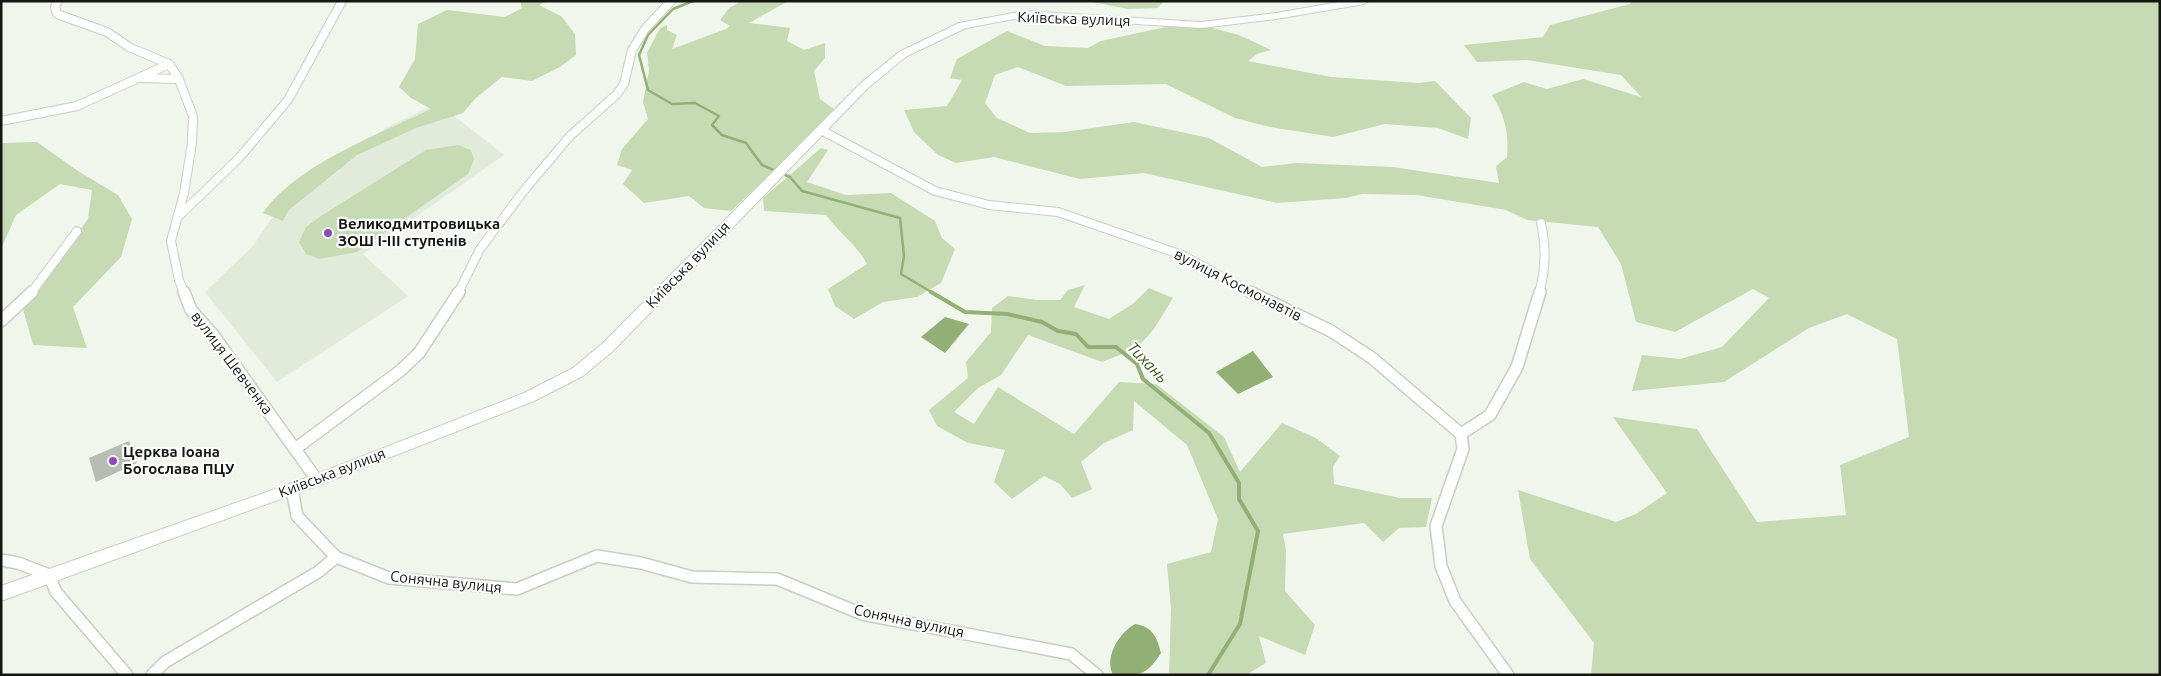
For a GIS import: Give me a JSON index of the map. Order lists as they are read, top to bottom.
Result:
{
  "streets": {
    "main road": ["Київська вулиця"],
    "street": ["вулиця Космонавтів", "вулиця Шевченка", "Сонячна вулиця"]
  },
  "crossings": [
    ["Київська вулиця", "вулиця Космонавтів"],
    ["Київська вулиця", "вулиця Шевченка"],
    ["Київська вулиця", "Сонячна вулиця"]
  ],
  "water": ["Тихань"],
  "places": ["Великодмитровицька ЗОШ І-ІІІ ступенів", "Церква Іоана Богослава ПЦУ"]
}
